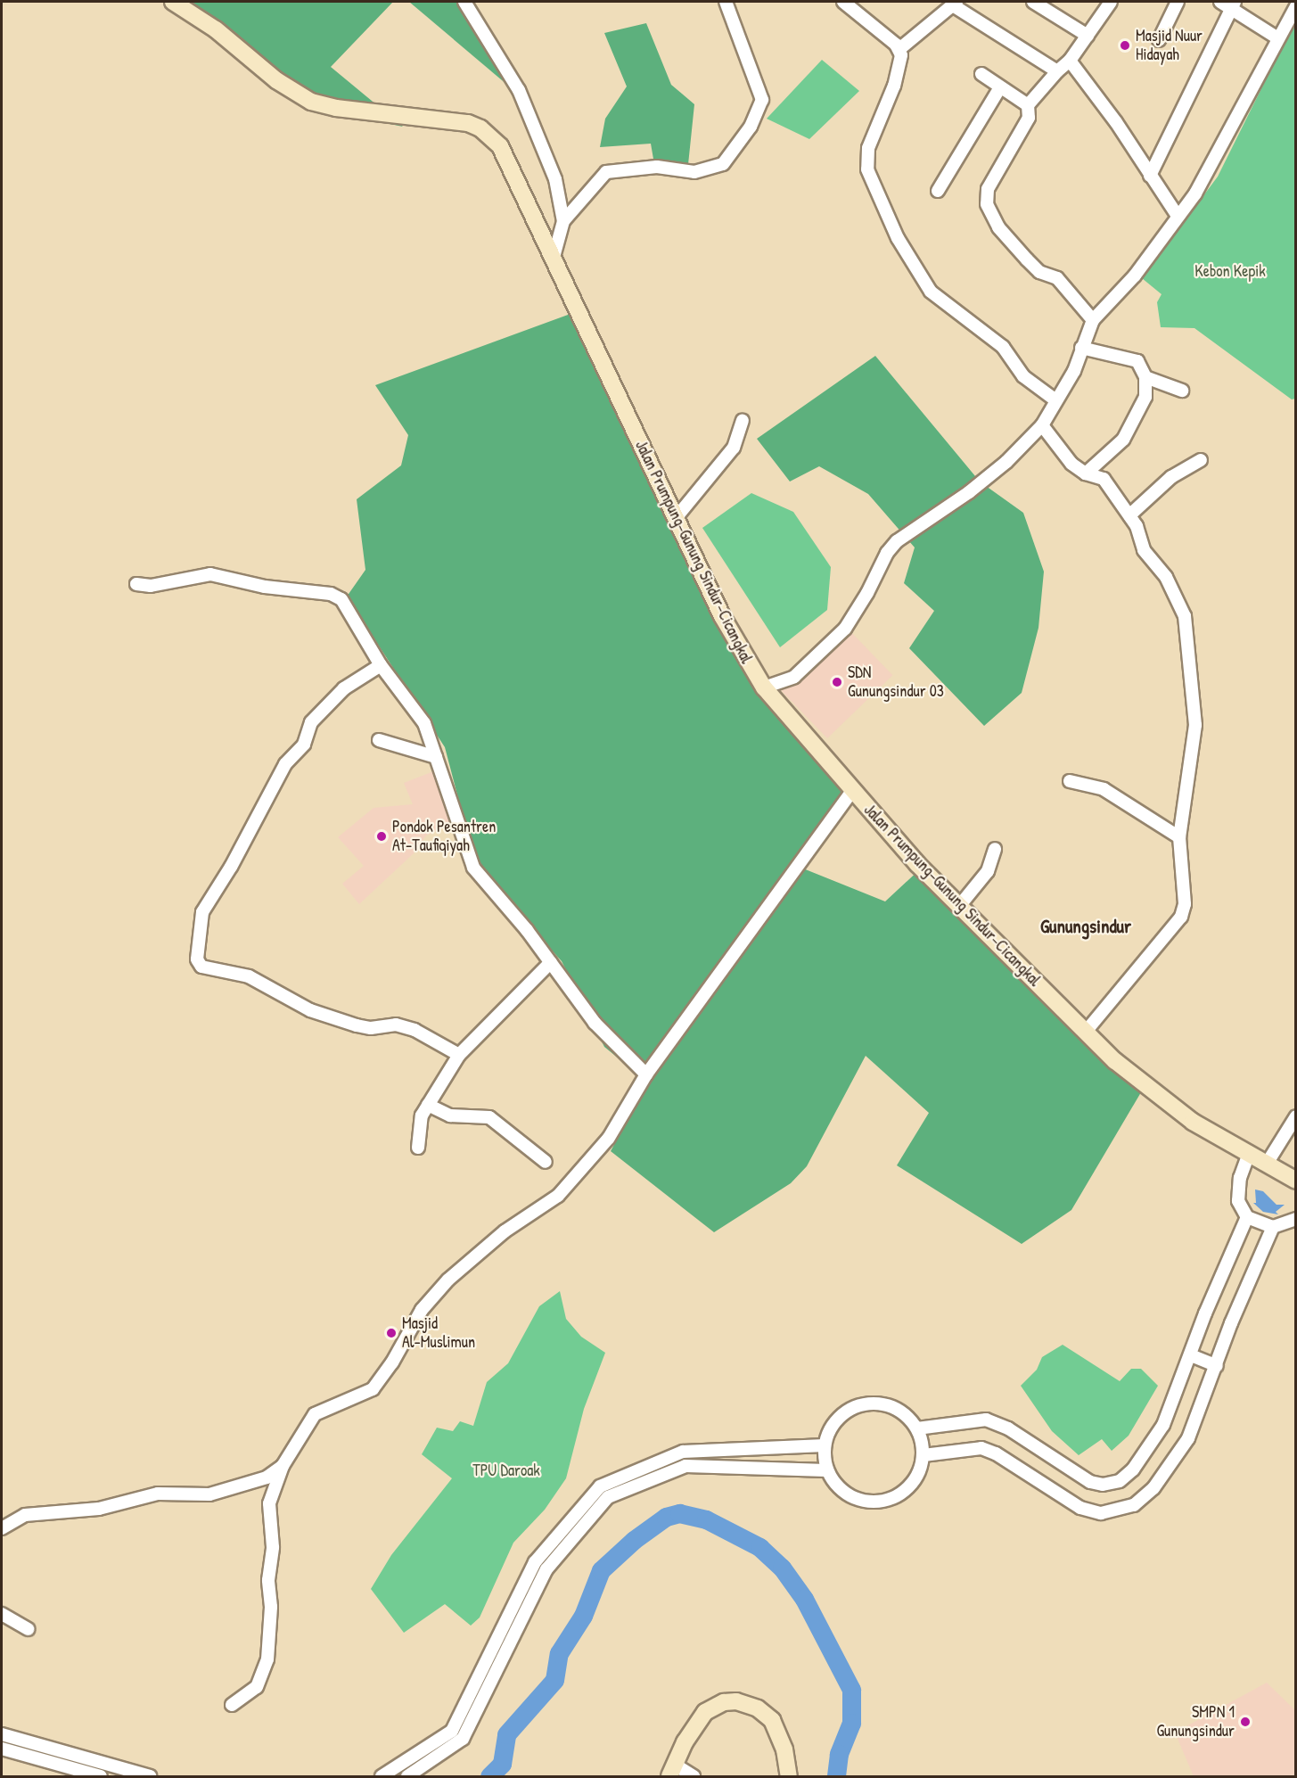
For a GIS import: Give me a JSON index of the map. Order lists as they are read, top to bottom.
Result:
{
  "streets": {
    "main road": ["Jalan Prumpung–Gunung Sindur–Cicangkal"]
  },
  "districts": ["Gunungsindur"],
  "parks": ["Kebon Kepik", "TPU Daroak"],
  "places": [
    "Masjid Nuur Hidayah",
    "SDN Gunungsindur 03",
    "Pondok Pesantren At-Taufiqiyah",
    "Masjid Al-Muslimun",
    "SMPN 1 Gunungsindur"
  ]
}
